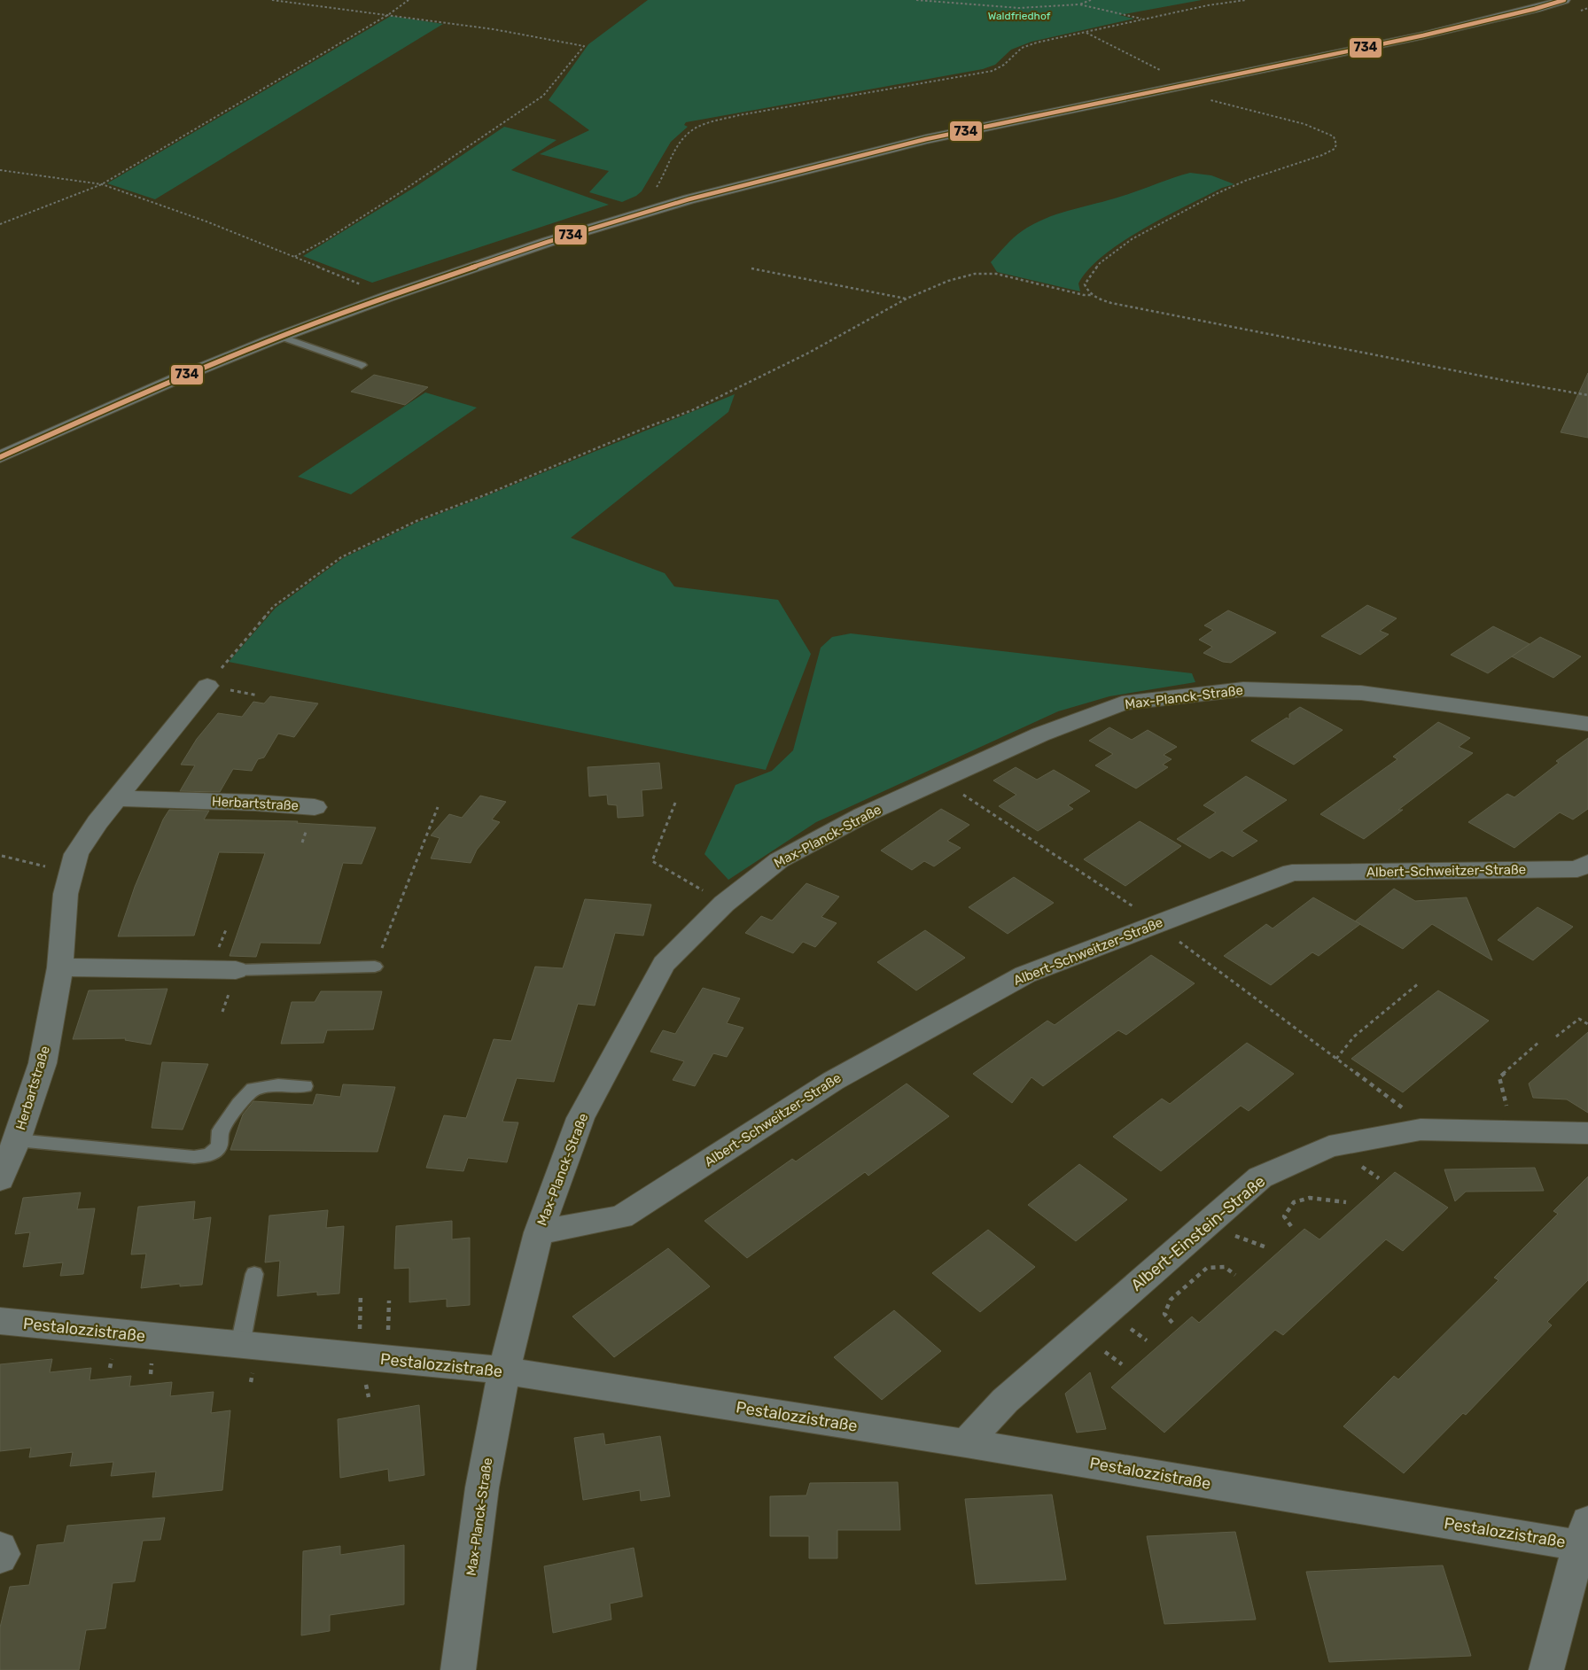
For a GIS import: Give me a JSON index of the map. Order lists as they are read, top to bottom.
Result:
{
  "streets": {
    "street": [
      "Max-Planck-Straße",
      "Herbartstraße",
      "Albert-Schweitzer-Straße",
      "Albert-Einstein-Straße",
      "Pestalozzistraße"
    ]
  },
  "crossings": [
    ["Max-Planck-Straße", "Albert-Schweitzer-Straße"],
    ["Max-Planck-Straße", "Pestalozzistraße"],
    ["Albert-Einstein-Straße", "Pestalozzistraße"]
  ],
  "parks": ["Waldfriedhof"],
  "lines": ["transit line 734"]
}
